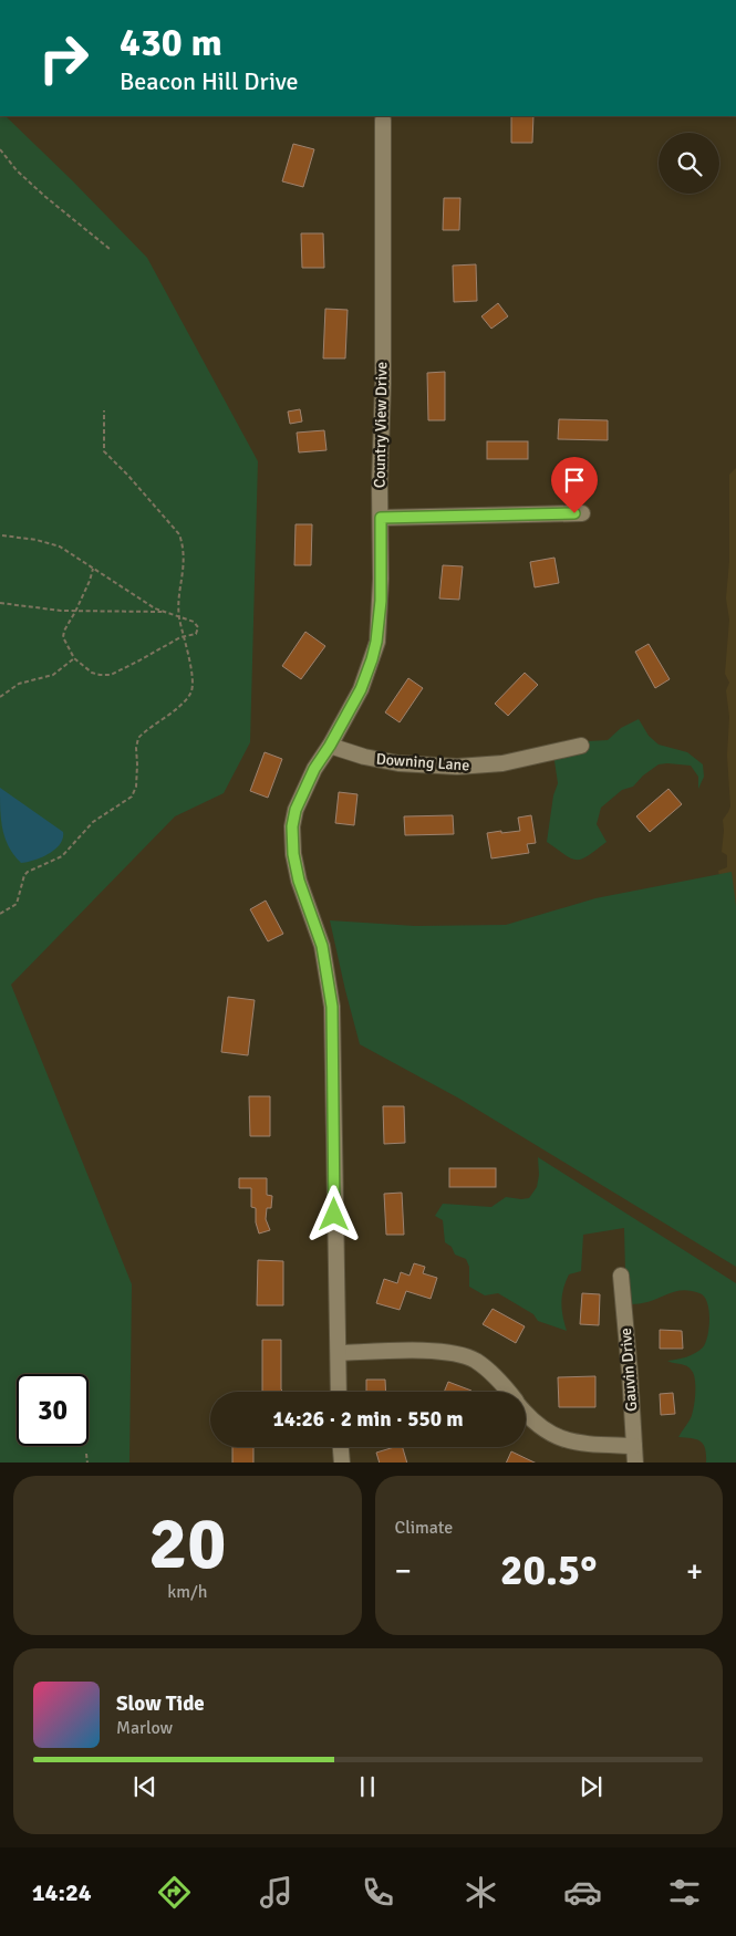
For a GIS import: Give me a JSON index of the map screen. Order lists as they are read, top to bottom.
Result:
{
  "streets": {
    "street": ["Country View Drive", "Downing Lane", "Gauvin Drive"]
  },
  "crossings": [
    ["Country View Drive", "Downing Lane"]
  ],
  "page": {
    "turn": ["430 m", "Beacon Hill Drive"],
    "limit": "30",
    "trip": "14:26 · 2 min · 550 m",
    "tile": [
      ["20", "km/h"],
      "Climate"
    ],
    "heat": ["−", "20.5°", "+"],
    "song": ["Slow Tide", "Marlow"],
    "tabs": "14:24"
  }
}
